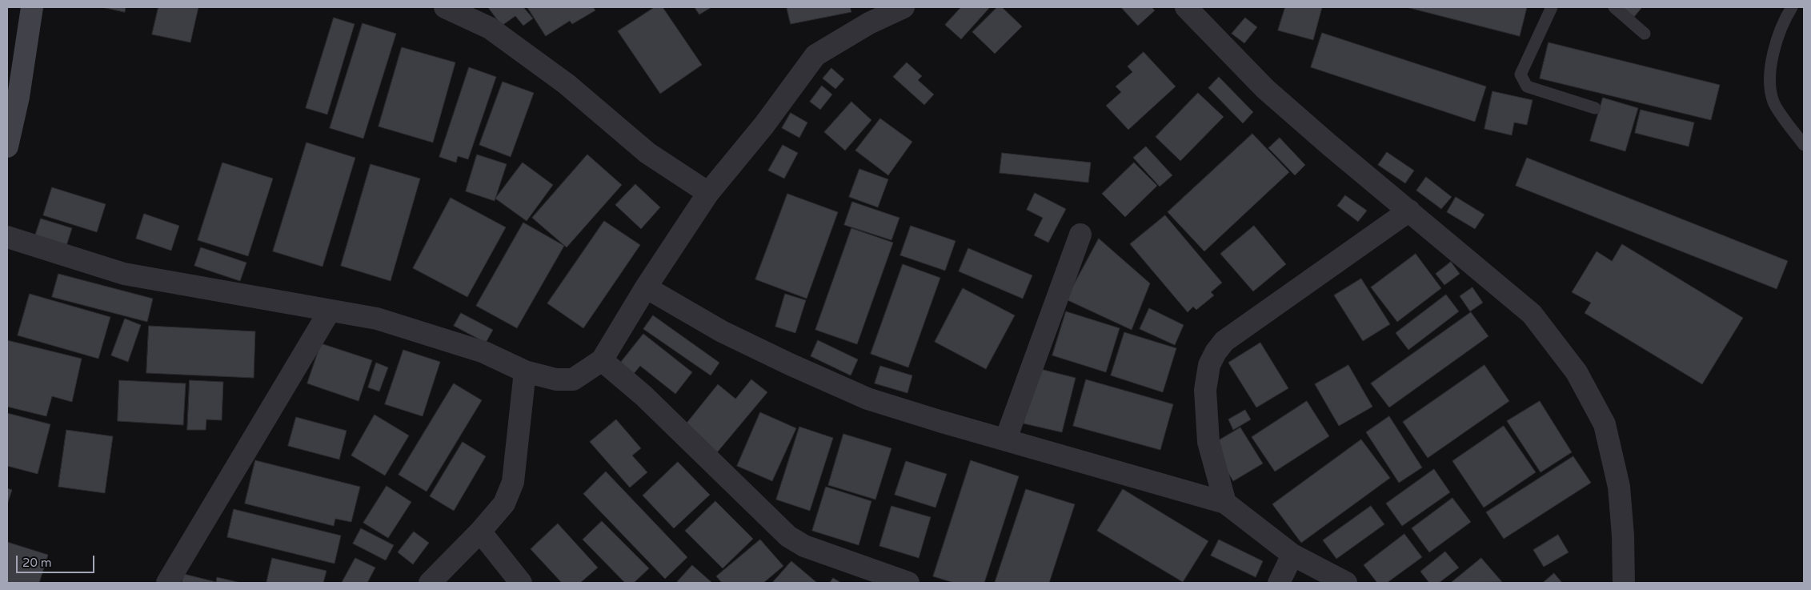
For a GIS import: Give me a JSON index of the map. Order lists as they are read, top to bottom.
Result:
{
  "scale_bar": "20 m"
}
